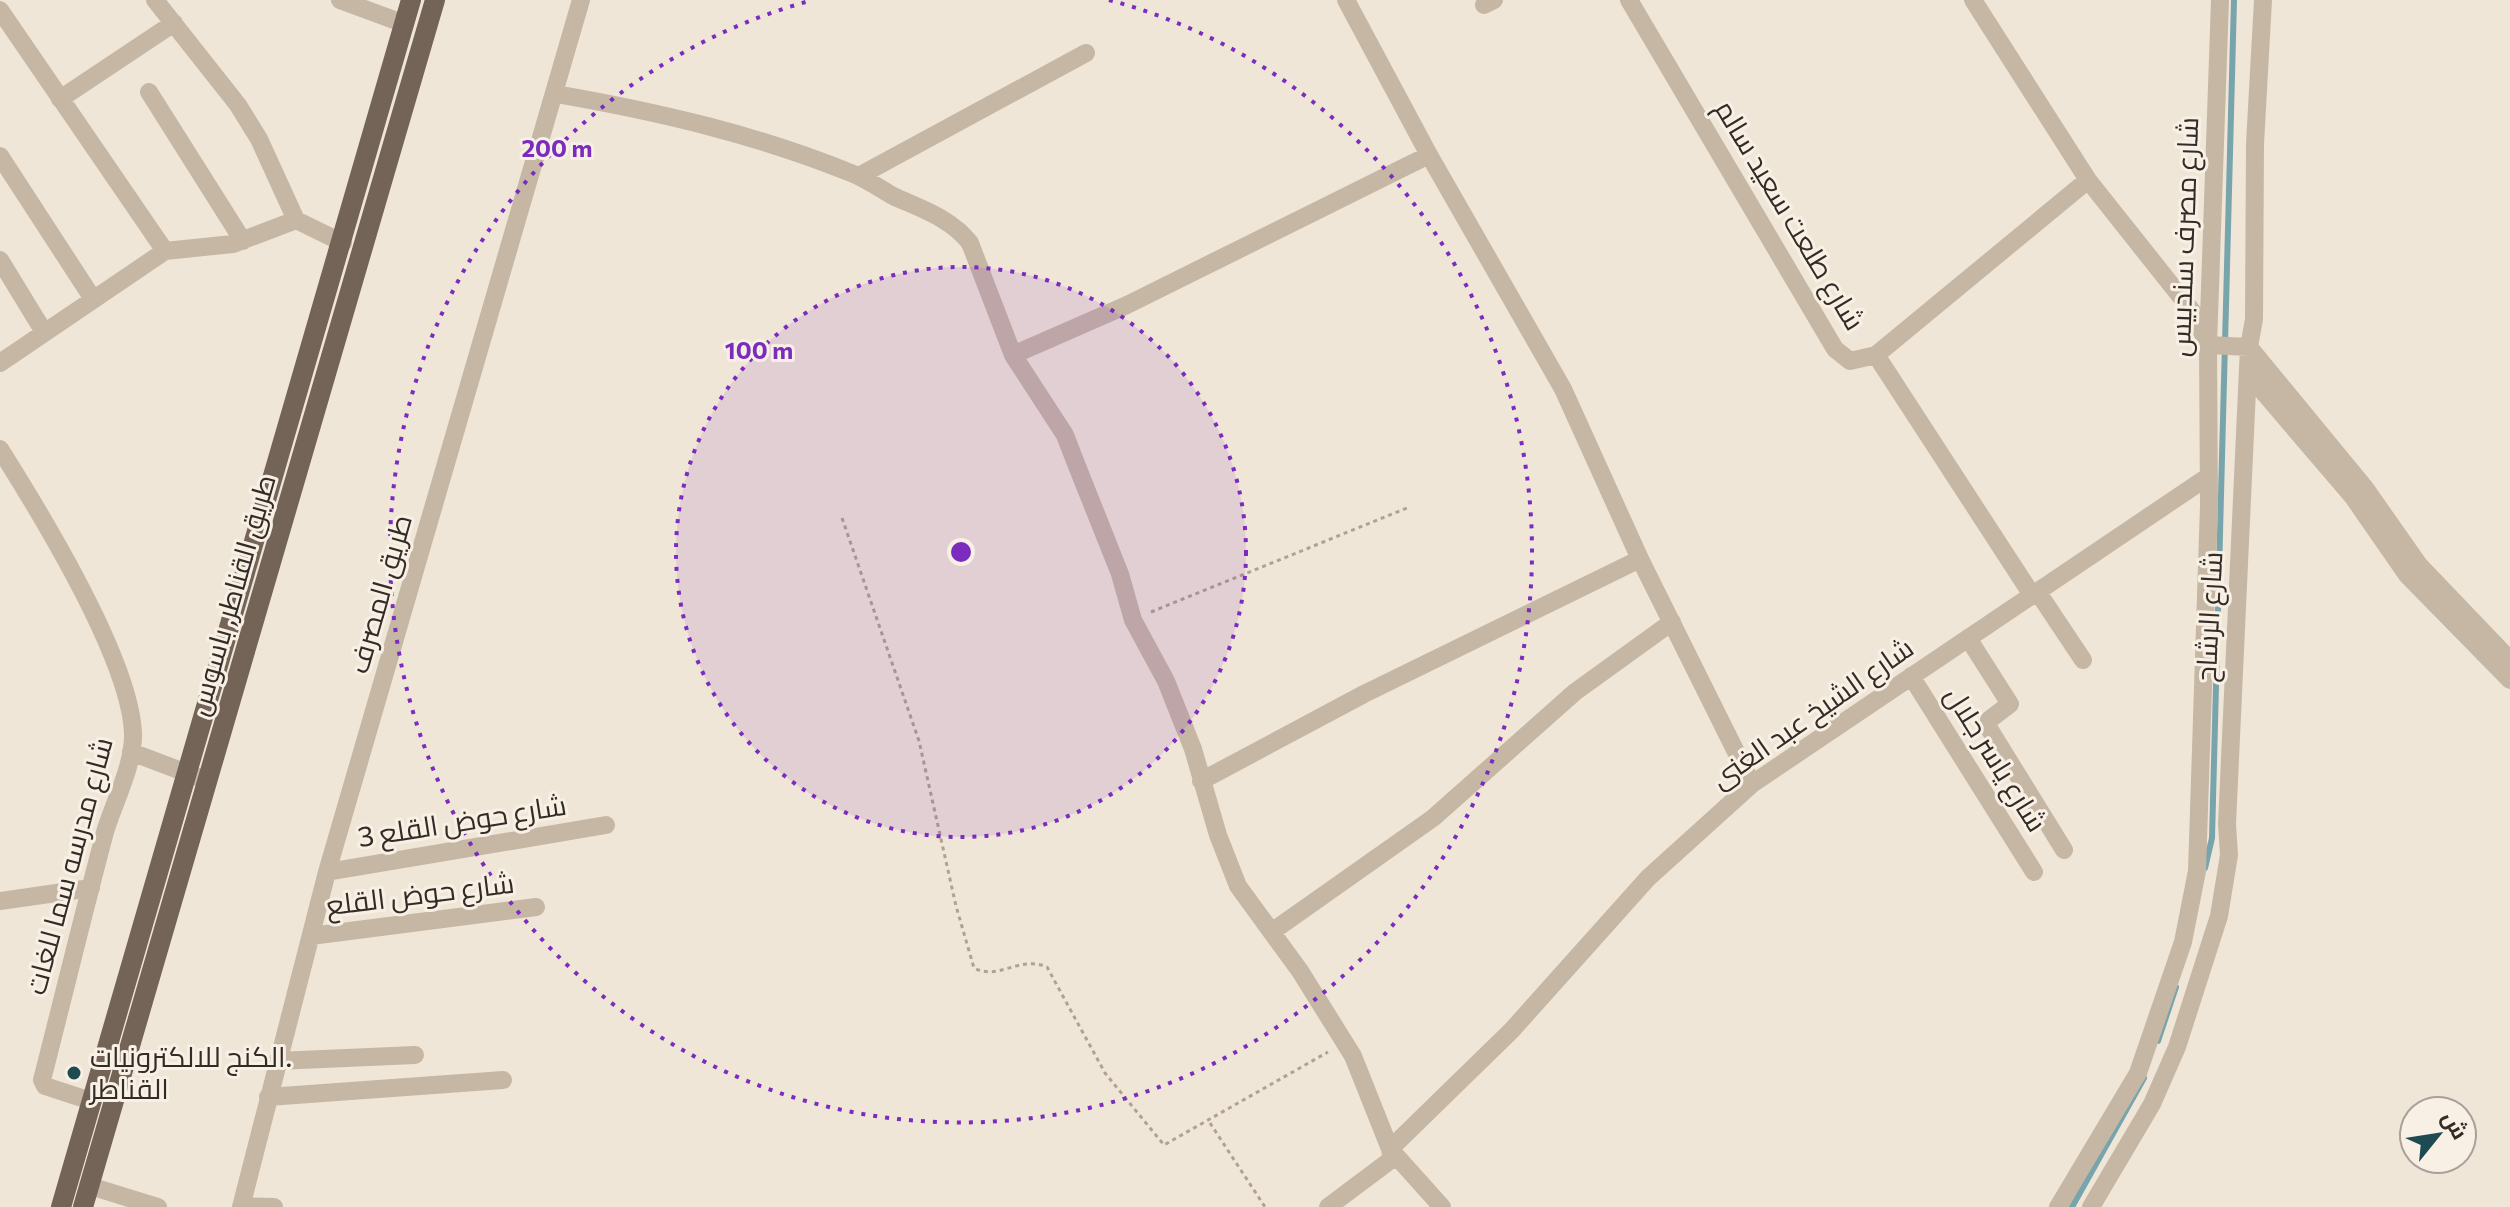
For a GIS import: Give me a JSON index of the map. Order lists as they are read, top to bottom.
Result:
{
  "streets": {
    "main road": ["طريق القناطر, باسوس"],
    "street": [
      "شارع طلعت سعيد سالم",
      "شارع مصرف سندبيس",
      "طريق المصرف",
      "شارع الرشاح",
      "شارع الشيخ عبد الغنى",
      "شارع ياسر جلال",
      "شارع حوض القلع 3",
      "شارع مدرسه سما للغات",
      "شارع حوض القلع"
    ]
  },
  "crossings": [
    ["شارع مصرف سندبيس", "شارع الرشاح"],
    ["شارع مصرف سندبيس", "شارع الشيخ عبد الغنى"],
    ["طريق المصرف", "شارع حوض القلع 3"],
    ["طريق المصرف", "شارع حوض القلع"],
    ["طريق القناطر, باسوس", "شارع مدرسه سما للغات"],
    ["شارع الرشاح", "شارع الشيخ عبد الغنى"],
    ["شارع الشيخ عبد الغنى", "شارع ياسر جلال"]
  ],
  "places": ["الكنج للالكترونيات. القناطر"],
  "north": "top right",
  "rings": ["200 m", "100 m"]
}
